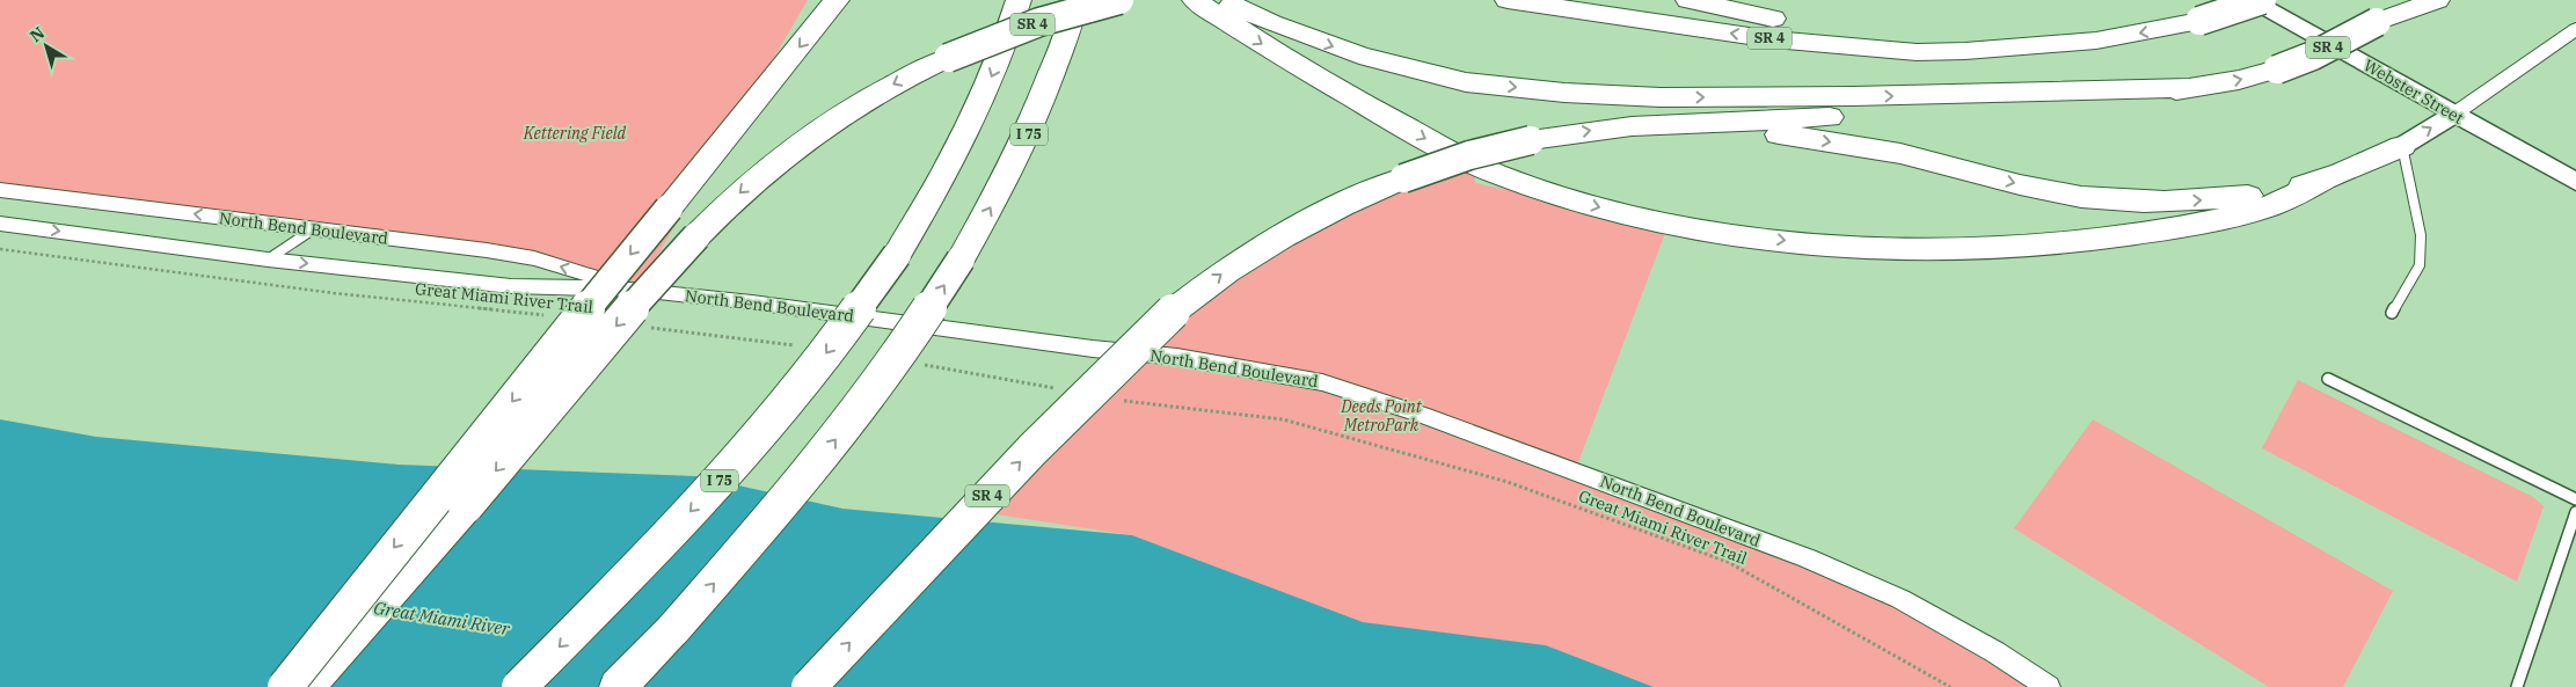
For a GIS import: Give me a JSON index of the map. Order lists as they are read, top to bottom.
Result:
{
  "streets": {
    "highway": ["SR 4", "I 75"],
    "street": ["Webster Street", "North Bend Boulevard"],
    "path": ["Great Miami River Trail"]
  },
  "water": ["Great Miami River"],
  "parks": ["Kettering Field", "Deeds Point MetroPark"],
  "north": "top left"
}
